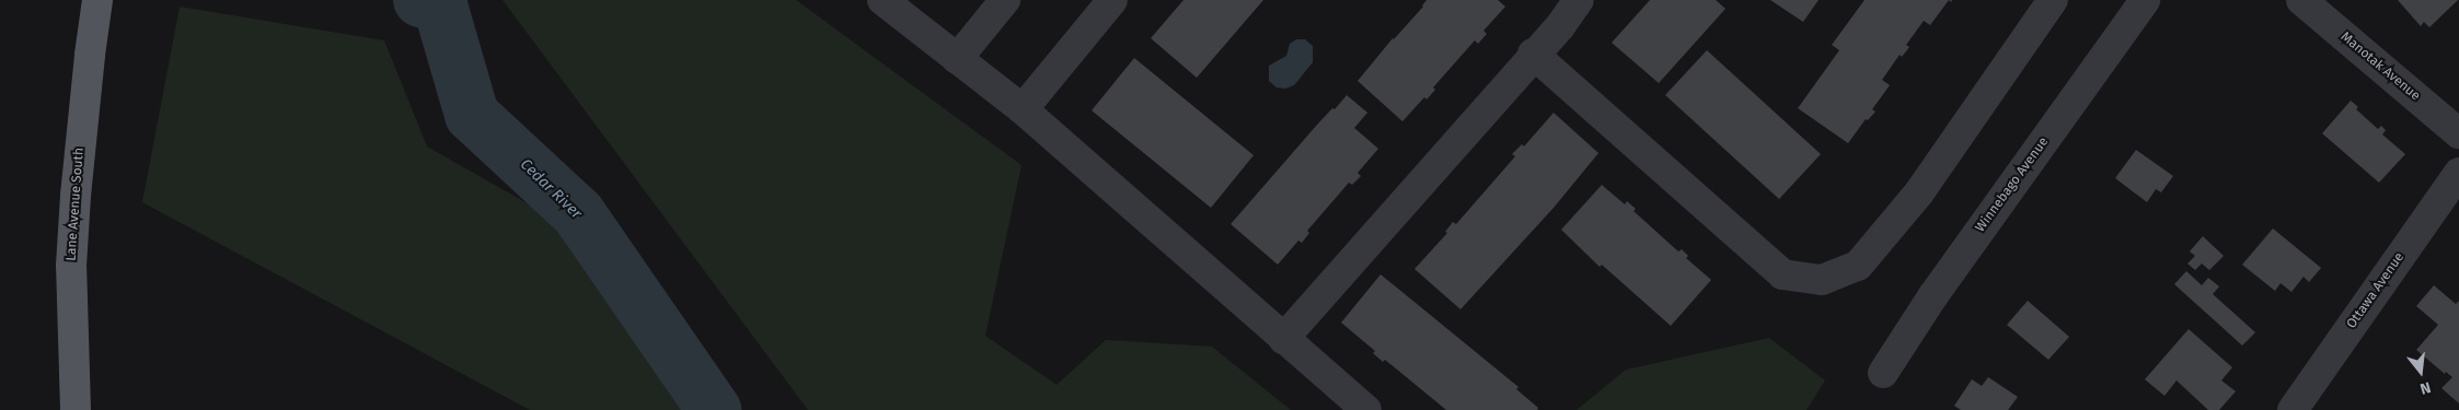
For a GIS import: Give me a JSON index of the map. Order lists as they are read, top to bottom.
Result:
{
  "streets": {
    "main road": ["Lane Avenue South"],
    "street": ["Manotak Avenue", "Winnebago Avenue", "Ottawa Avenue"]
  },
  "water": ["Cedar River"],
  "north": "bottom"
}
